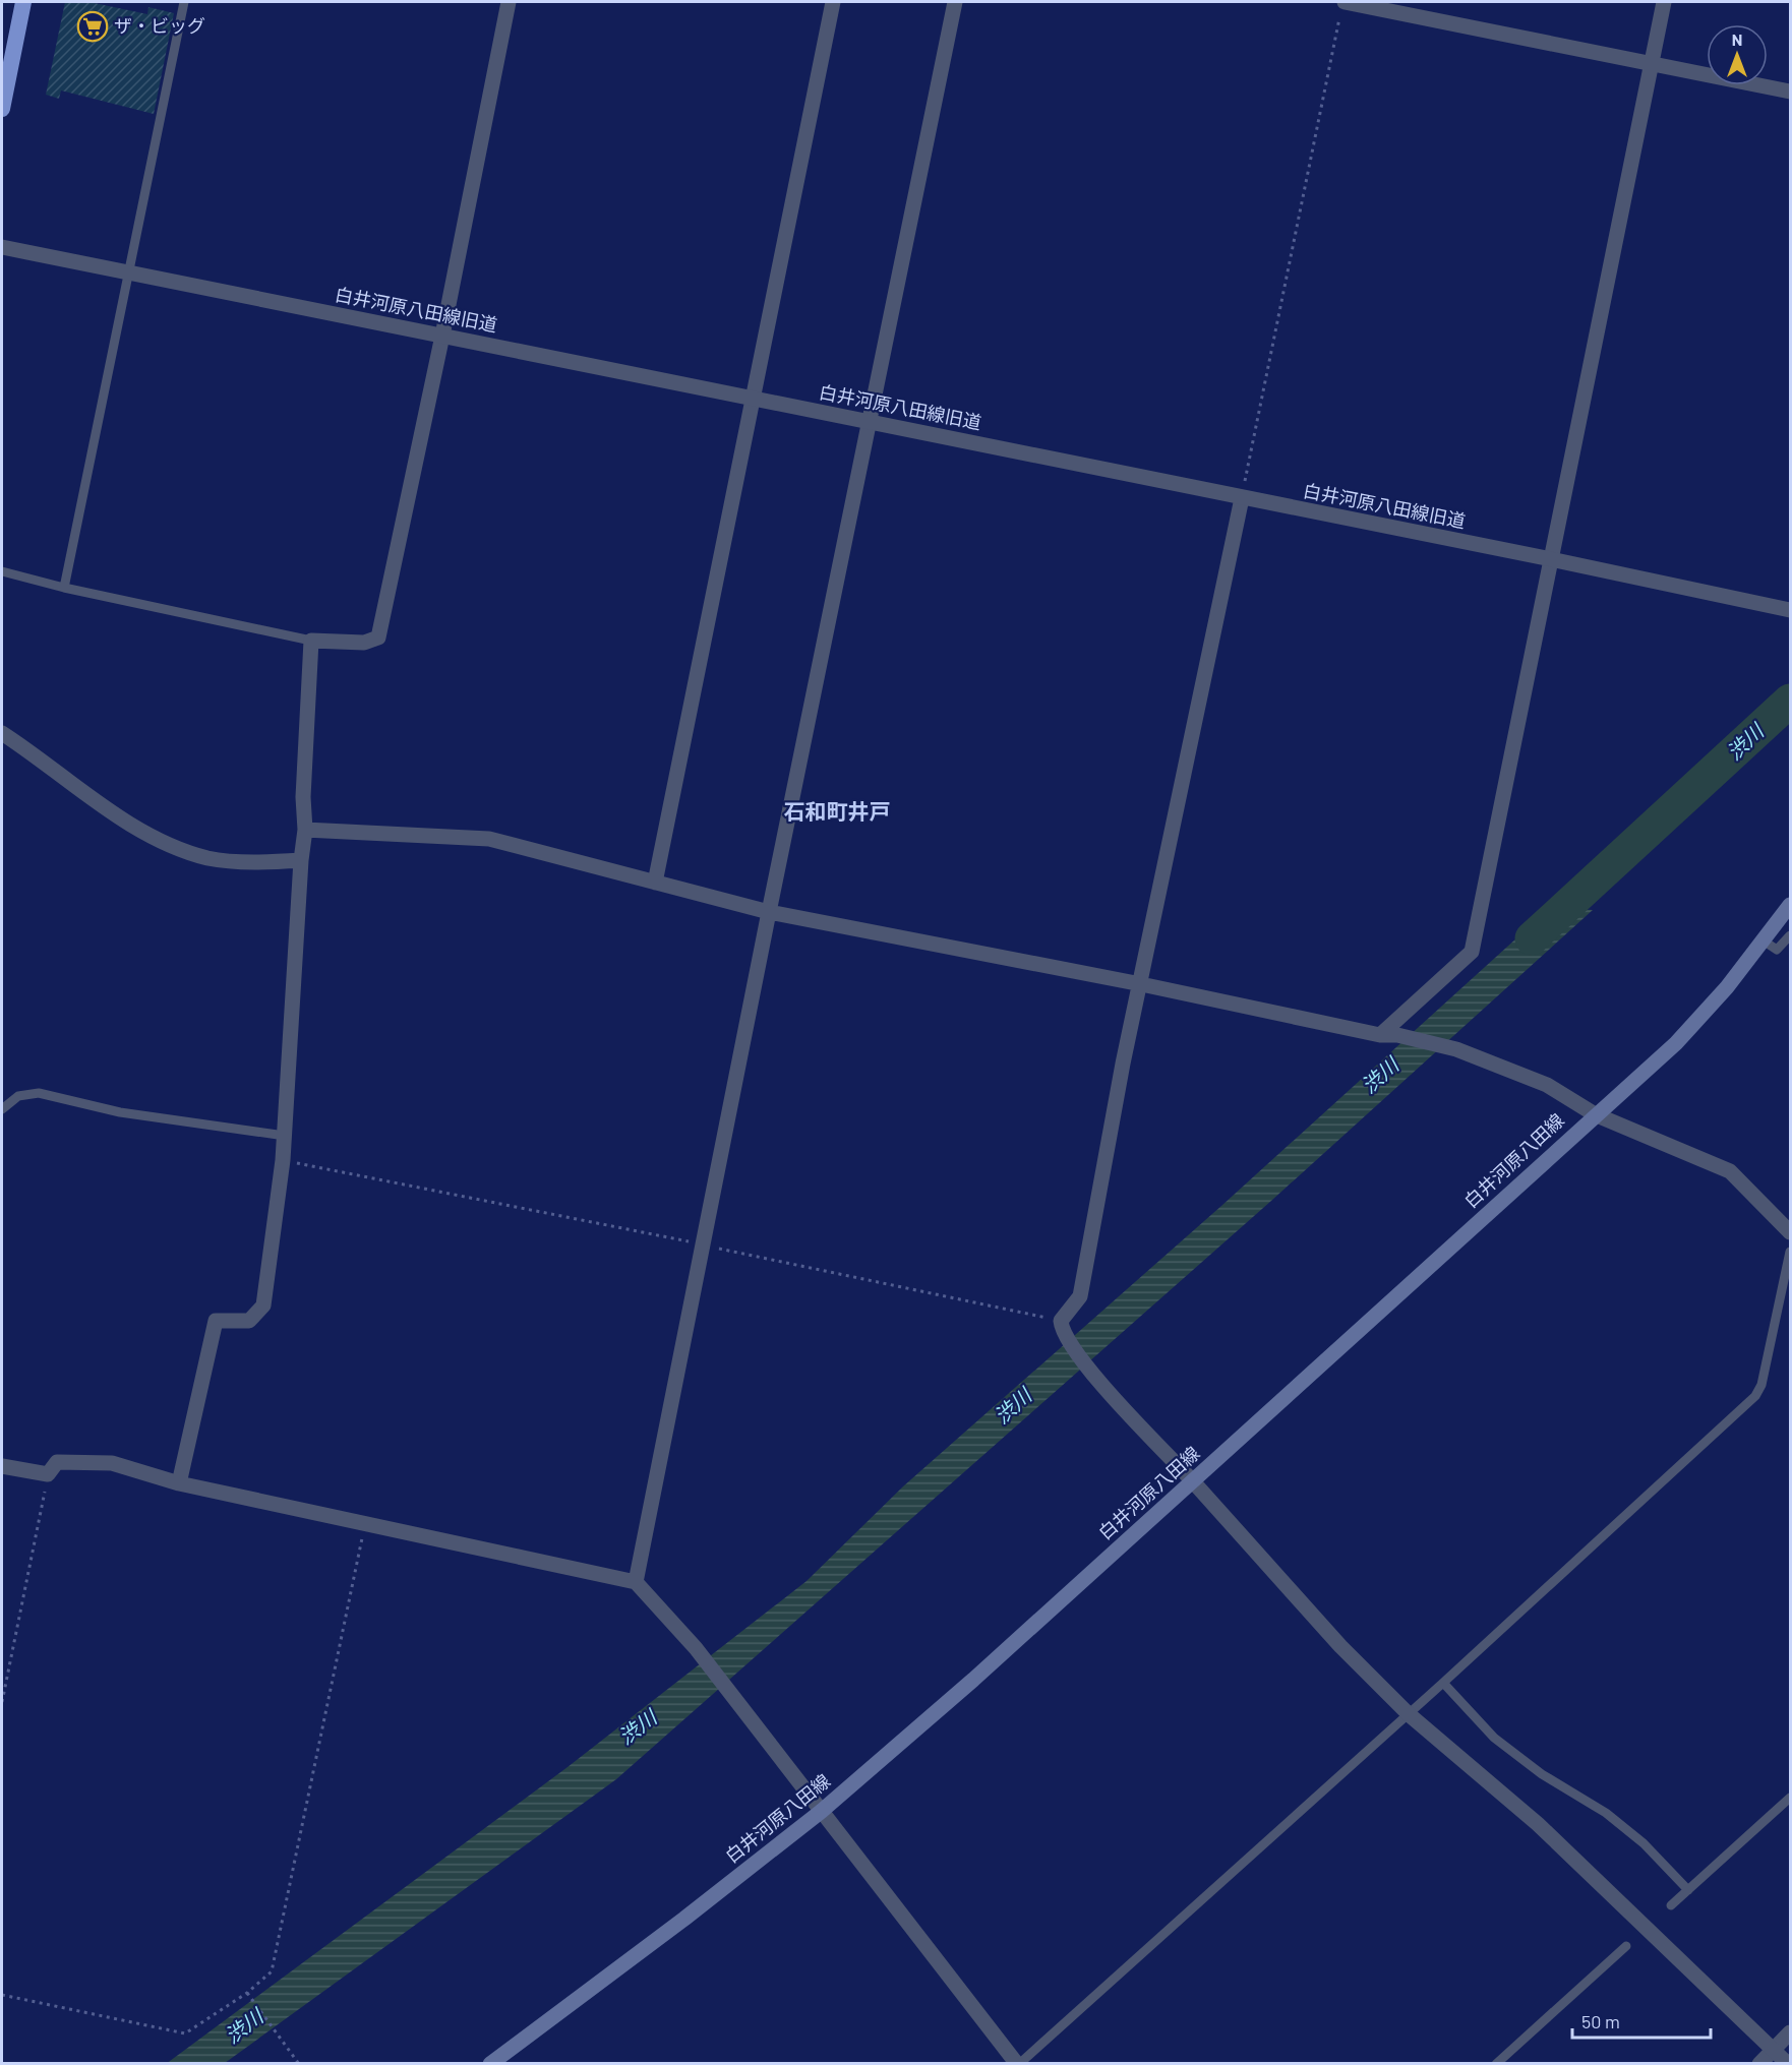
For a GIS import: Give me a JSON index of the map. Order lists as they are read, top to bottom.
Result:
{
  "streets": {
    "main road": ["白井河原八田線"],
    "street": ["白井河原八田線旧道"]
  },
  "districts": ["石和町井戸"],
  "water": ["渋川"],
  "places": {
    "supermarket": ["ザ・ビッグ"]
  },
  "scale_bar": "50 m",
  "north": "top"
}
